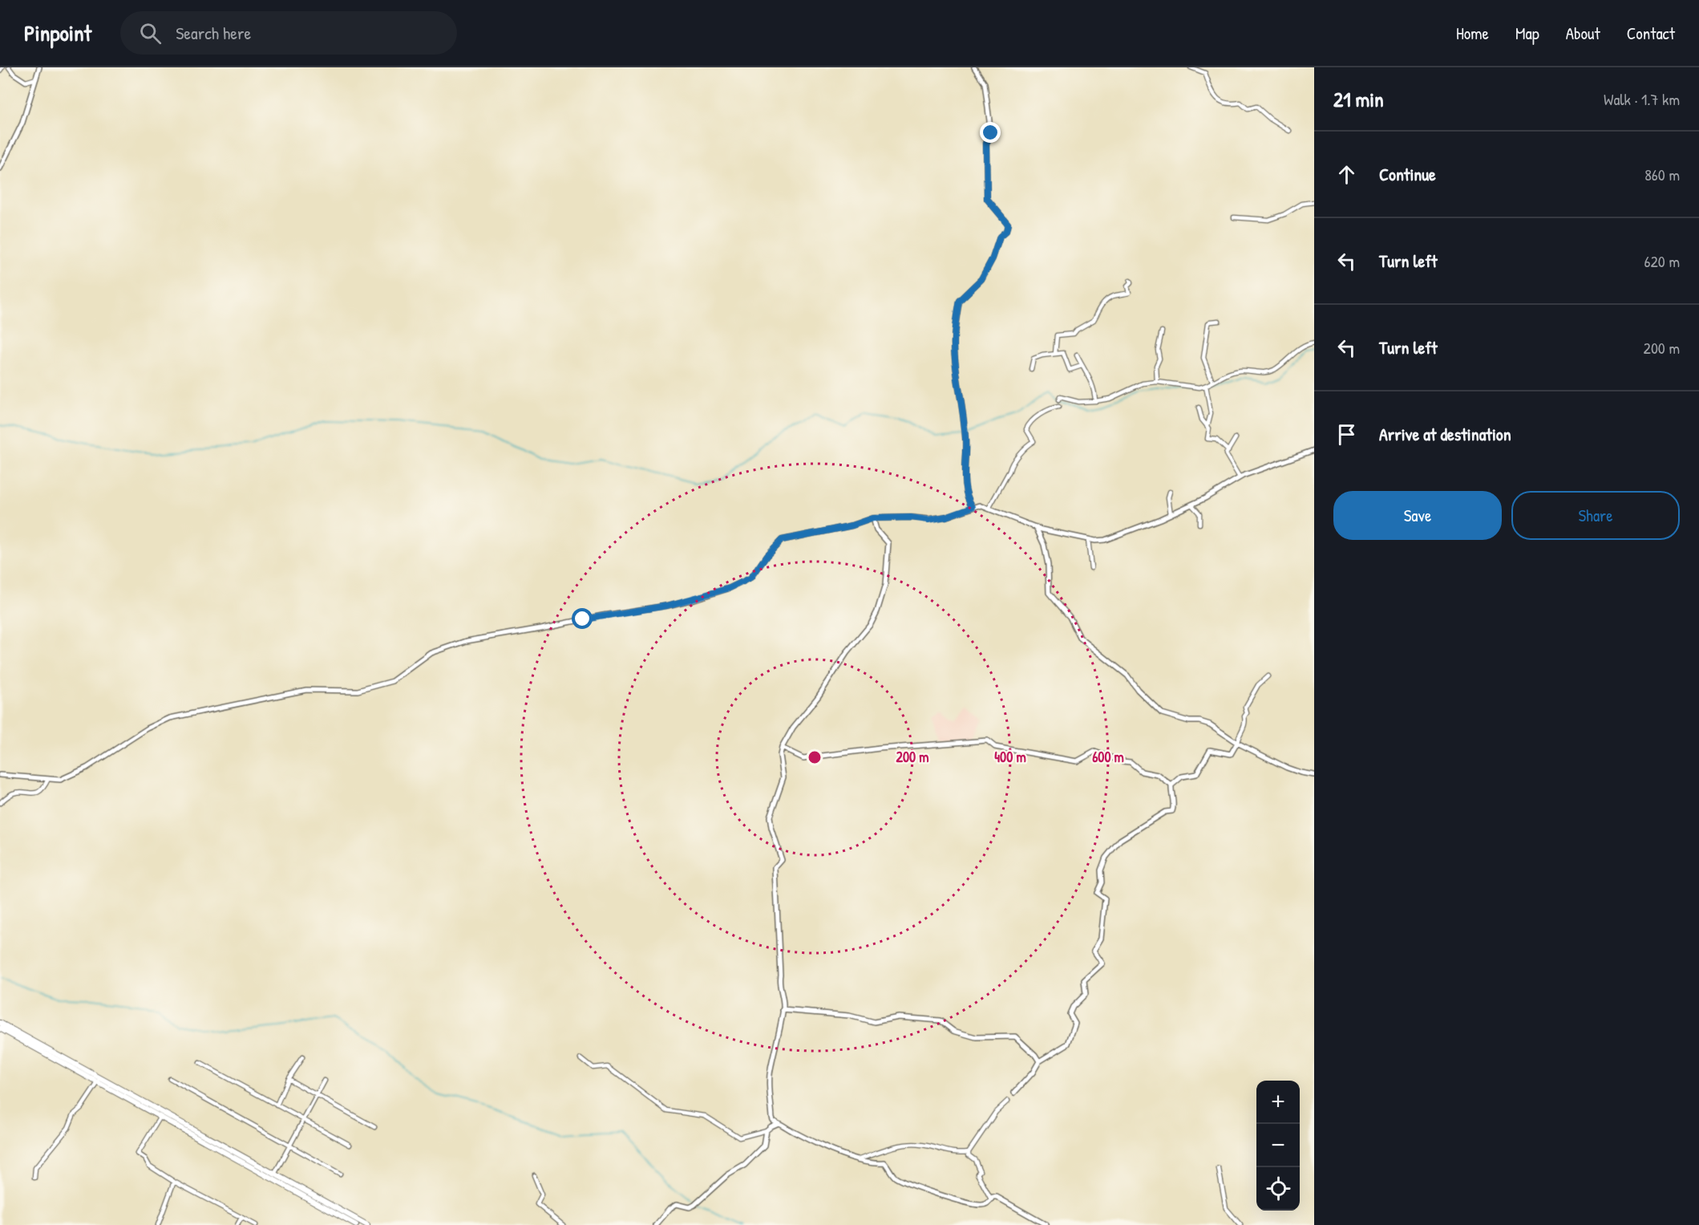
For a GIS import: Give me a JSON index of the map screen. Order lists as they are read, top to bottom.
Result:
{
  "page": {
    "header": "Pinpoint",
    "search": "Search here",
    "nav": [
      "Home",
      "Map",
      "About",
      "Contact"
    ],
    "heading": ["21 min", "Walk · 1.7 km"],
    "list": [
      ["Continue", "860 m"],
      ["Turn left", "620 m"],
      ["Turn left", "200 m"],
      "Arrive at destination"
    ],
    "buttons": ["Save", "Share"],
    "map_buttons": ["+", "−"]
  },
  "rings": ["200 m", "400 m", "600 m"]
}
